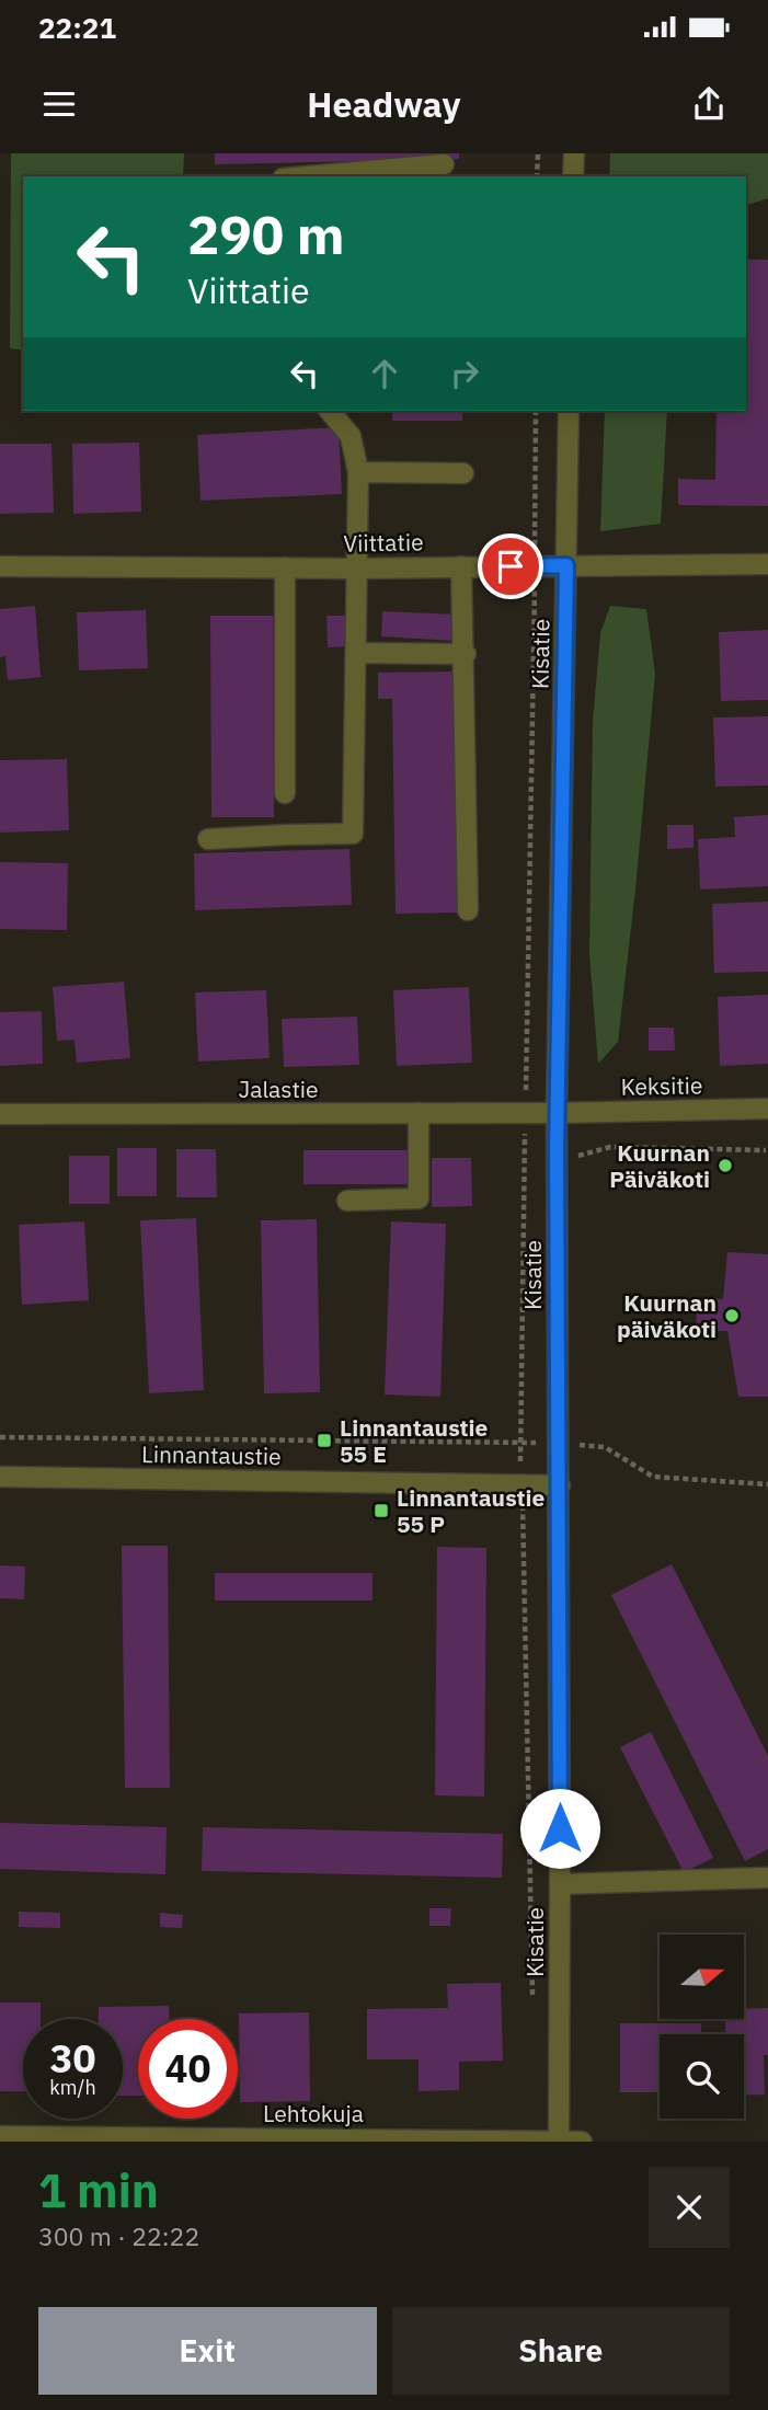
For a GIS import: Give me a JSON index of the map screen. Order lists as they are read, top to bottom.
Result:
{
  "streets": {
    "street": [
      "Viittatie",
      "Kisatie",
      "Keksitie",
      "Jalastie",
      "Linnantaustie",
      "Lehtokuja"
    ]
  },
  "crossings": [
    ["Viittatie", "Kisatie"],
    ["Kisatie", "Keksitie"],
    ["Kisatie", "Jalastie"],
    ["Kisatie", "Linnantaustie"],
    ["Kisatie", "Lehtokuja"],
    ["Keksitie", "Jalastie"]
  ],
  "places": {
    "other": ["Kuurnan Päiväkoti", "Kuurnan päiväkoti"],
    "transit": ["Linnantaustie 55 E", "Linnantaustie 55 P"]
  },
  "north": "right",
  "page": {
    "status": "22:21",
    "header": "Headway",
    "turn": ["290 m", "Viittatie"],
    "speed": "30 km/h",
    "limit": "40",
    "heading": ["1 min", "300 m · 22:22"],
    "buttons": ["Exit", "Share"]
  }
}
